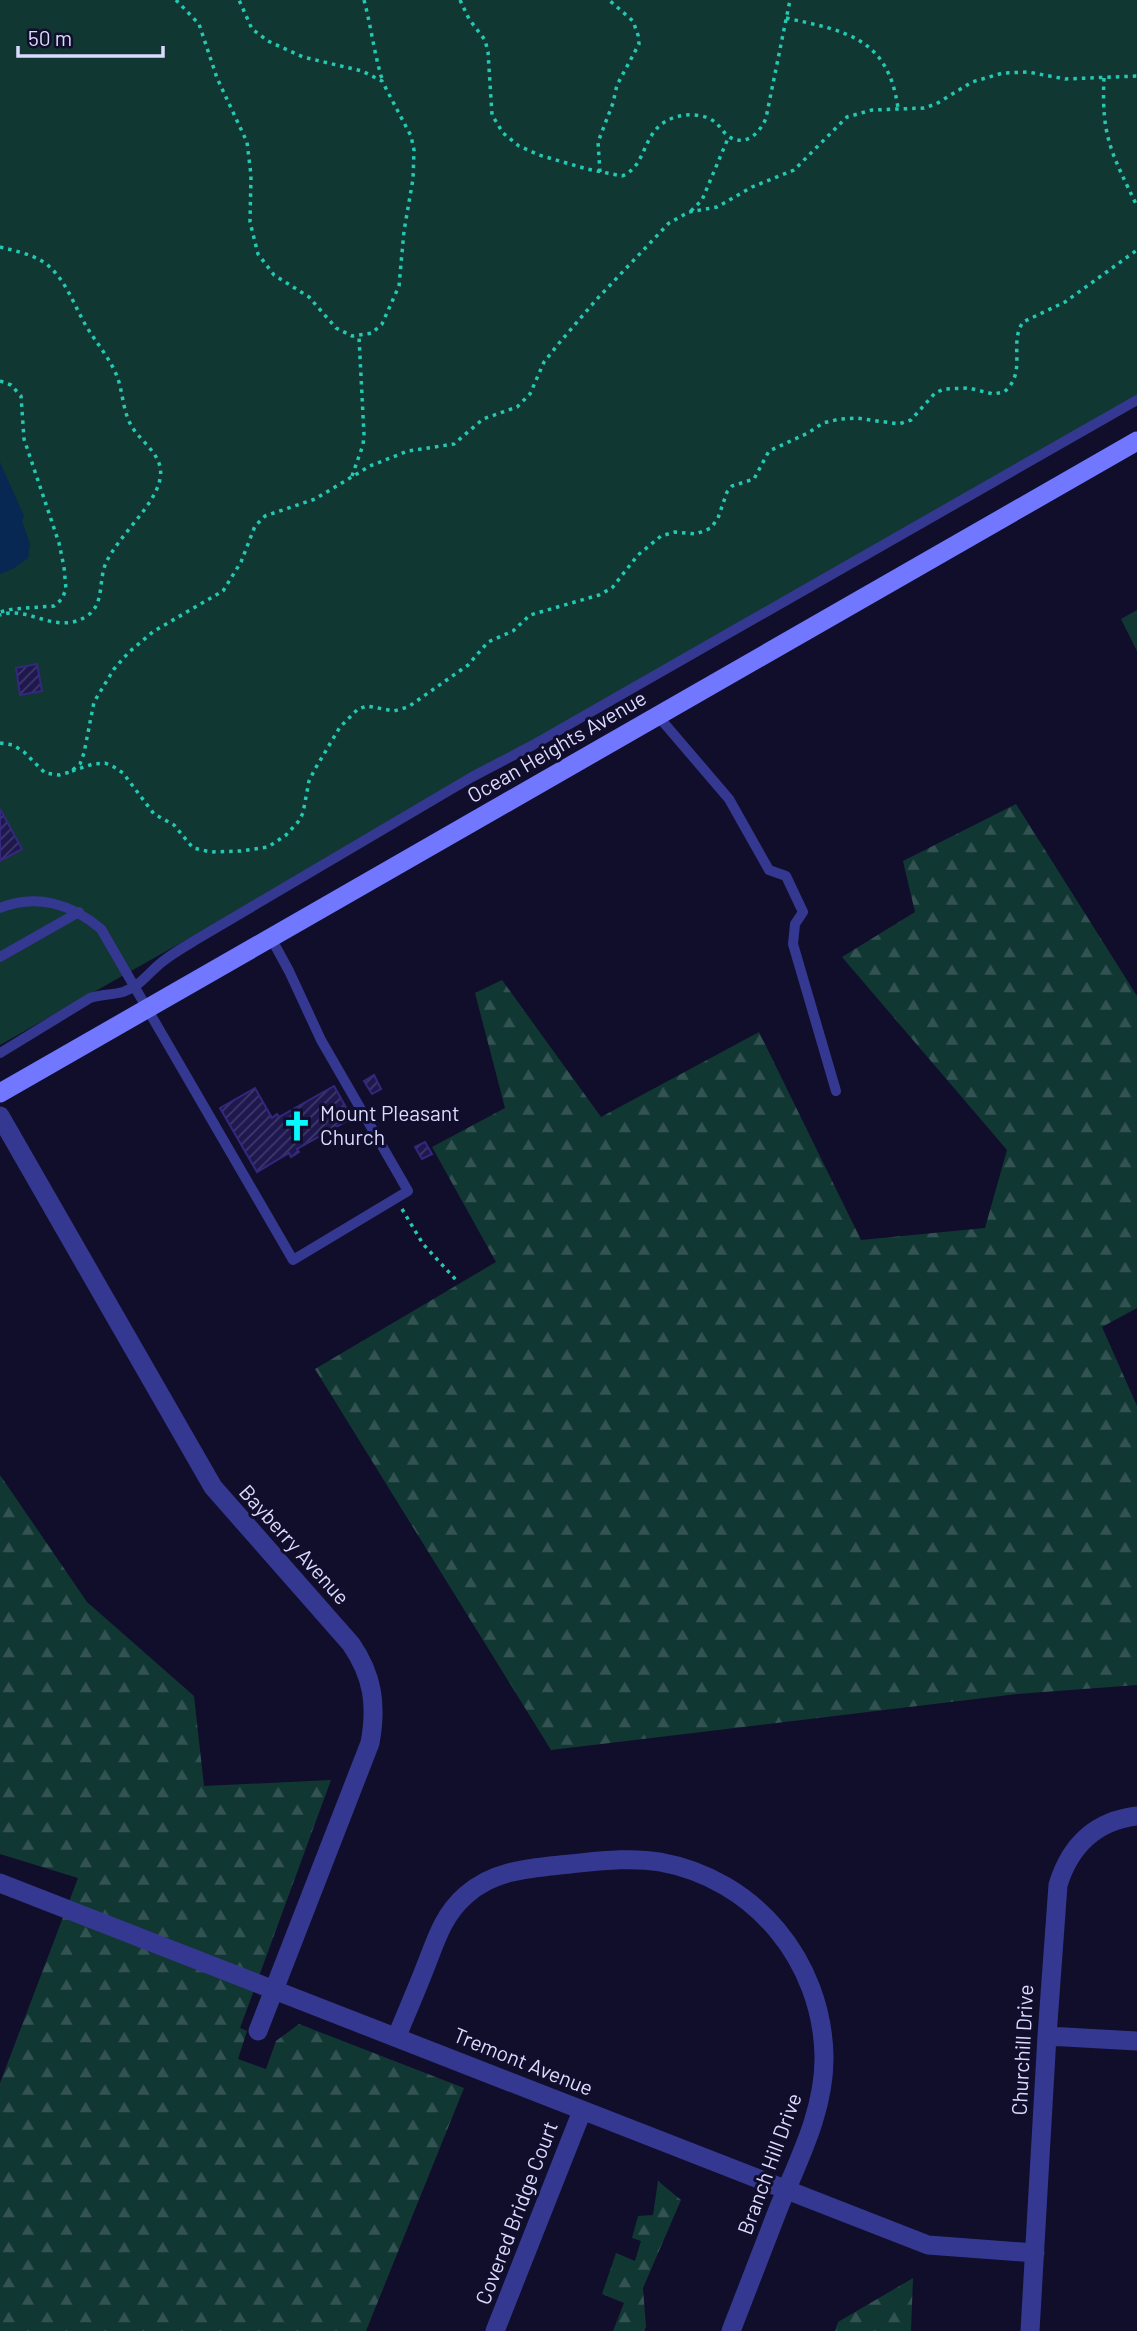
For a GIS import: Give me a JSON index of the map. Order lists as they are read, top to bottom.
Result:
{
  "streets": {
    "main road": ["Ocean Heights Avenue"],
    "street": [
      "Bayberry Avenue",
      "Churchill Drive",
      "Tremont Avenue",
      "Branch Hill Drive",
      "Covered Bridge Court"
    ]
  },
  "crossings": [
    ["Bayberry Avenue", "Tremont Avenue"],
    ["Churchill Drive", "Tremont Avenue"],
    ["Tremont Avenue", "Branch Hill Drive"],
    ["Tremont Avenue", "Covered Bridge Court"]
  ],
  "places": {
    "church": ["Mount Pleasant Church"]
  },
  "scale_bar": "50 m"
}
